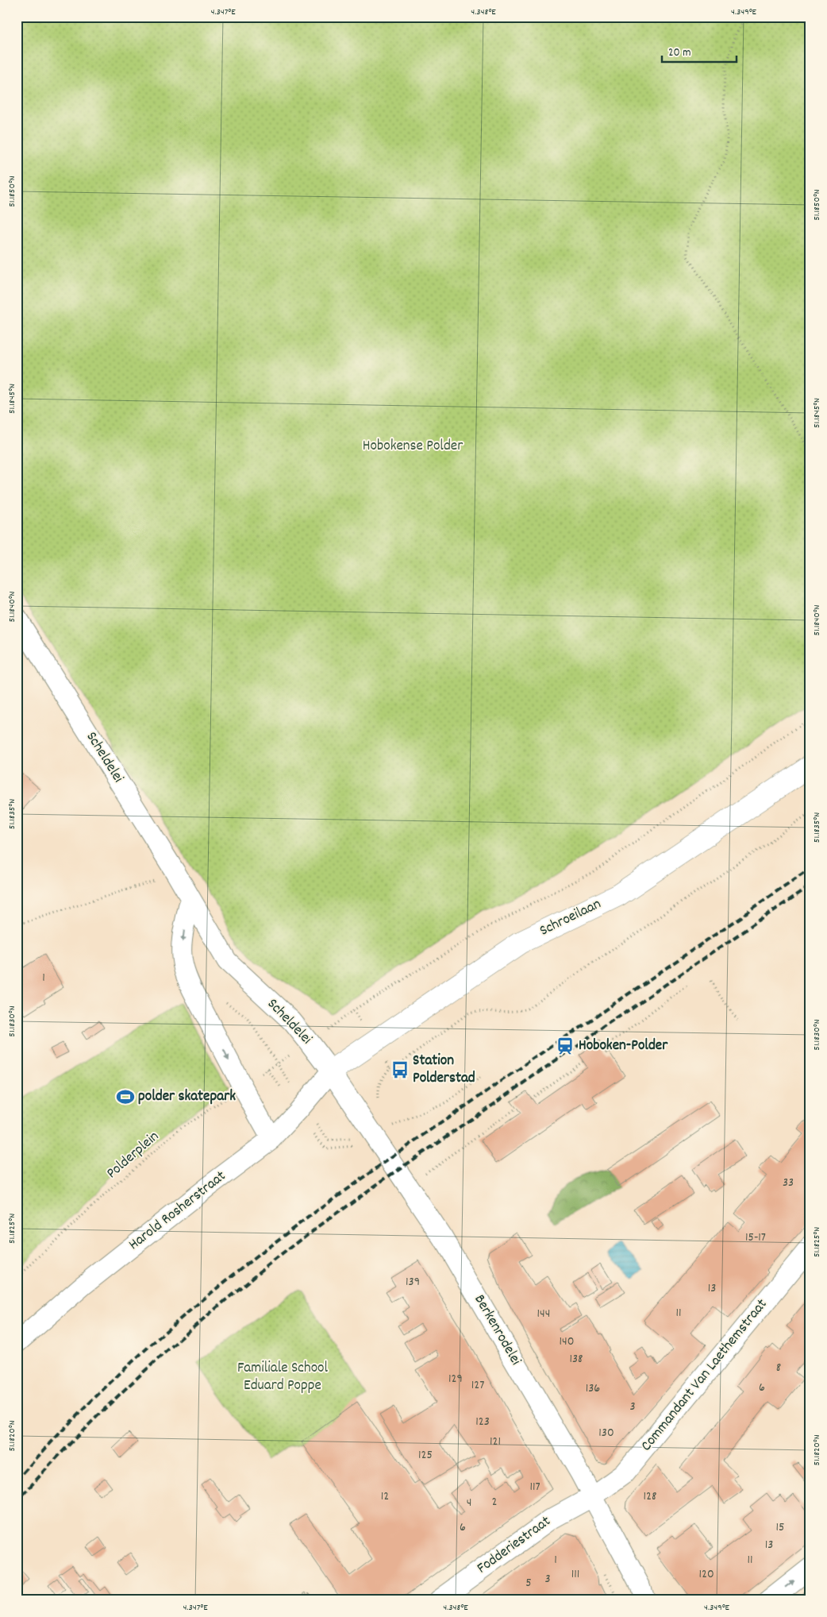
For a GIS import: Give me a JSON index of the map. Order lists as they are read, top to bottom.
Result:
{
  "streets": {
    "street": [
      "Scheldelei",
      "Schroeilaan",
      "Harold Rosherstraat",
      "Berkenrodelei",
      "Commandant Van Laethemstraat",
      "Fodderiestraat"
    ],
    "path": ["Polderplein"]
  },
  "crossings": [
    ["Scheldelei", "Schroeilaan"],
    ["Scheldelei", "Polderplein"],
    ["Scheldelei", "Harold Rosherstraat"],
    ["Scheldelei", "Berkenrodelei"],
    ["Schroeilaan", "Harold Rosherstraat"],
    ["Schroeilaan", "Berkenrodelei"],
    ["Harold Rosherstraat", "Berkenrodelei"],
    ["Berkenrodelei", "Commandant Van Laethemstraat"],
    ["Berkenrodelei", "Fodderiestraat"],
    ["Commandant Van Laethemstraat", "Fodderiestraat"]
  ],
  "parks": ["Hobokense Polder", "Familiale School Eduard Poppe"],
  "places": {
    "station": ["Hoboken-Polder"],
    "bus stop": ["Station Polderstad"],
    "sports": ["polder skatepark"]
  },
  "house_numbers": [
    "1",
    "33",
    "15-17",
    "139",
    "13",
    "11",
    "144",
    "140",
    "138",
    "8",
    "129",
    "127",
    "6",
    "136",
    "3",
    "123",
    "130",
    "121",
    "125",
    "117",
    "12",
    "128",
    "2",
    "4",
    "6",
    "15",
    "13",
    "1",
    "11",
    "111",
    "120",
    "3",
    "5"
  ],
  "scale_bar": "20 m",
  "coordinates": [
    "4.347°E",
    "4.348°E",
    "4.349°E",
    "51.1850°N",
    "51.1845°N",
    "51.1840°N",
    "51.1835°N",
    "51.1830°N",
    "51.1825°N",
    "51.1820°N"
  ]
}
